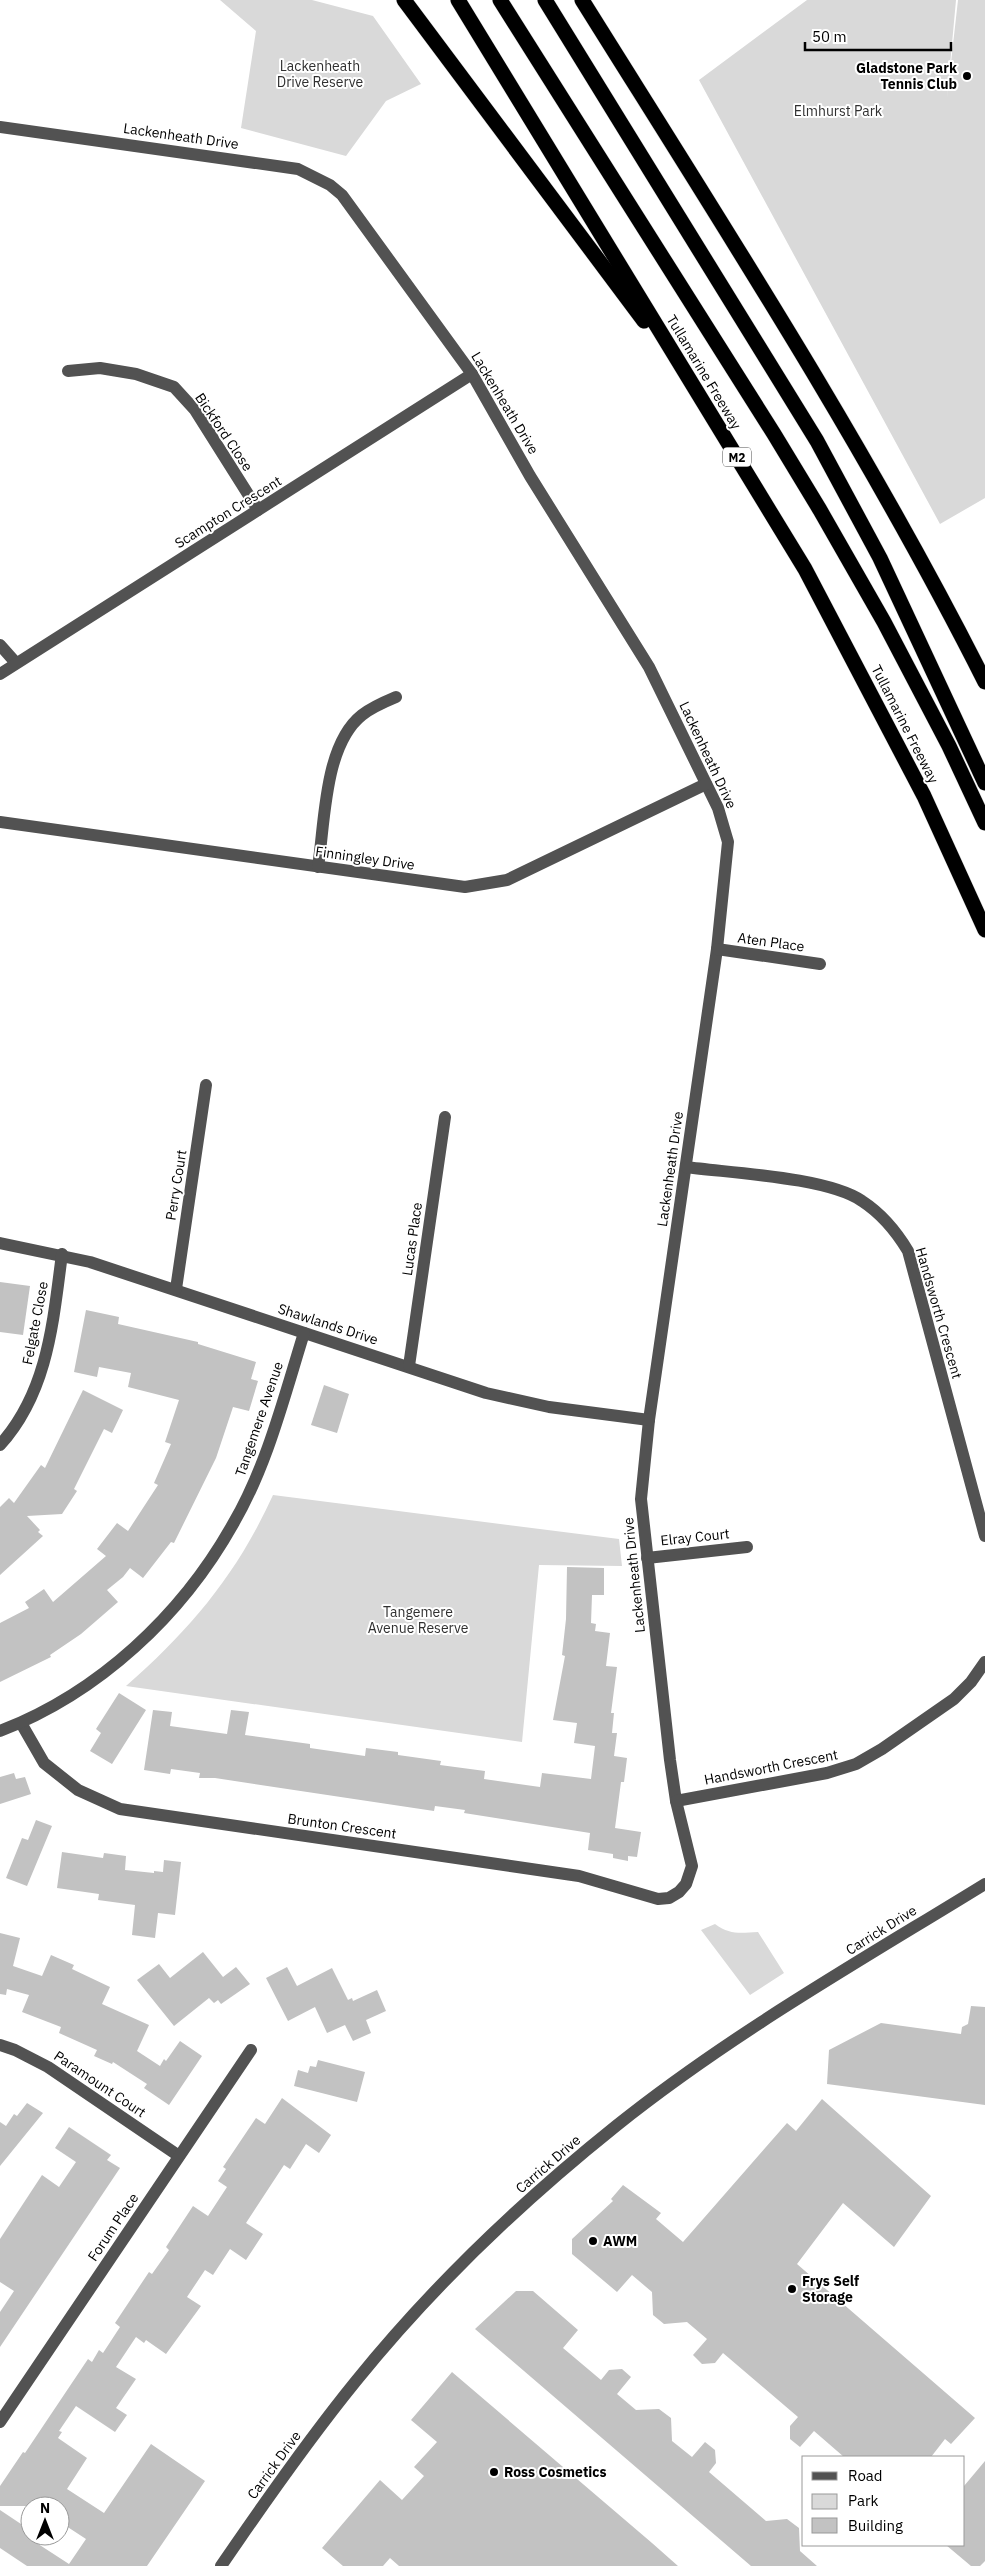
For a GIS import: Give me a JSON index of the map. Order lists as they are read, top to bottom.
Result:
{
  "streets": {
    "highway": ["Tullamarine Freeway", "M2"],
    "street": [
      "Lackenheath Drive",
      "Bickford Close",
      "Scampton Crescent",
      "Finningley Drive",
      "Aten Place",
      "Perry Court",
      "Lucas Place",
      "Handsworth Crescent",
      "Felgate Close",
      "Shawlands Drive",
      "Tangemere Avenue",
      "Elray Court",
      "Brunton Crescent",
      "Carrick Drive",
      "Paramount Court",
      "Forum Place"
    ]
  },
  "crossings": [
    ["Lackenheath Drive", "Scampton Crescent"],
    ["Lackenheath Drive", "Finningley Drive"],
    ["Lackenheath Drive", "Aten Place"],
    ["Lackenheath Drive", "Handsworth Crescent"],
    ["Lackenheath Drive", "Shawlands Drive"],
    ["Lackenheath Drive", "Elray Court"],
    ["Lackenheath Drive", "Brunton Crescent"],
    ["Bickford Close", "Scampton Crescent"],
    ["Perry Court", "Shawlands Drive"],
    ["Lucas Place", "Shawlands Drive"],
    ["Felgate Close", "Shawlands Drive"],
    ["Shawlands Drive", "Tangemere Avenue"],
    ["Tangemere Avenue", "Brunton Crescent"],
    ["Paramount Court", "Forum Place"]
  ],
  "parks": ["Lackenheath Drive Reserve", "Elmhurst Park", "Tangemere Avenue Reserve"],
  "places": [
    "Gladstone Park Tennis Club",
    "AWM",
    "Frys Self Storage",
    "Ross Cosmetics"
  ],
  "legend": ["Road", "Park", "Building"],
  "scale_bar": "50 m",
  "north": "top"
}
